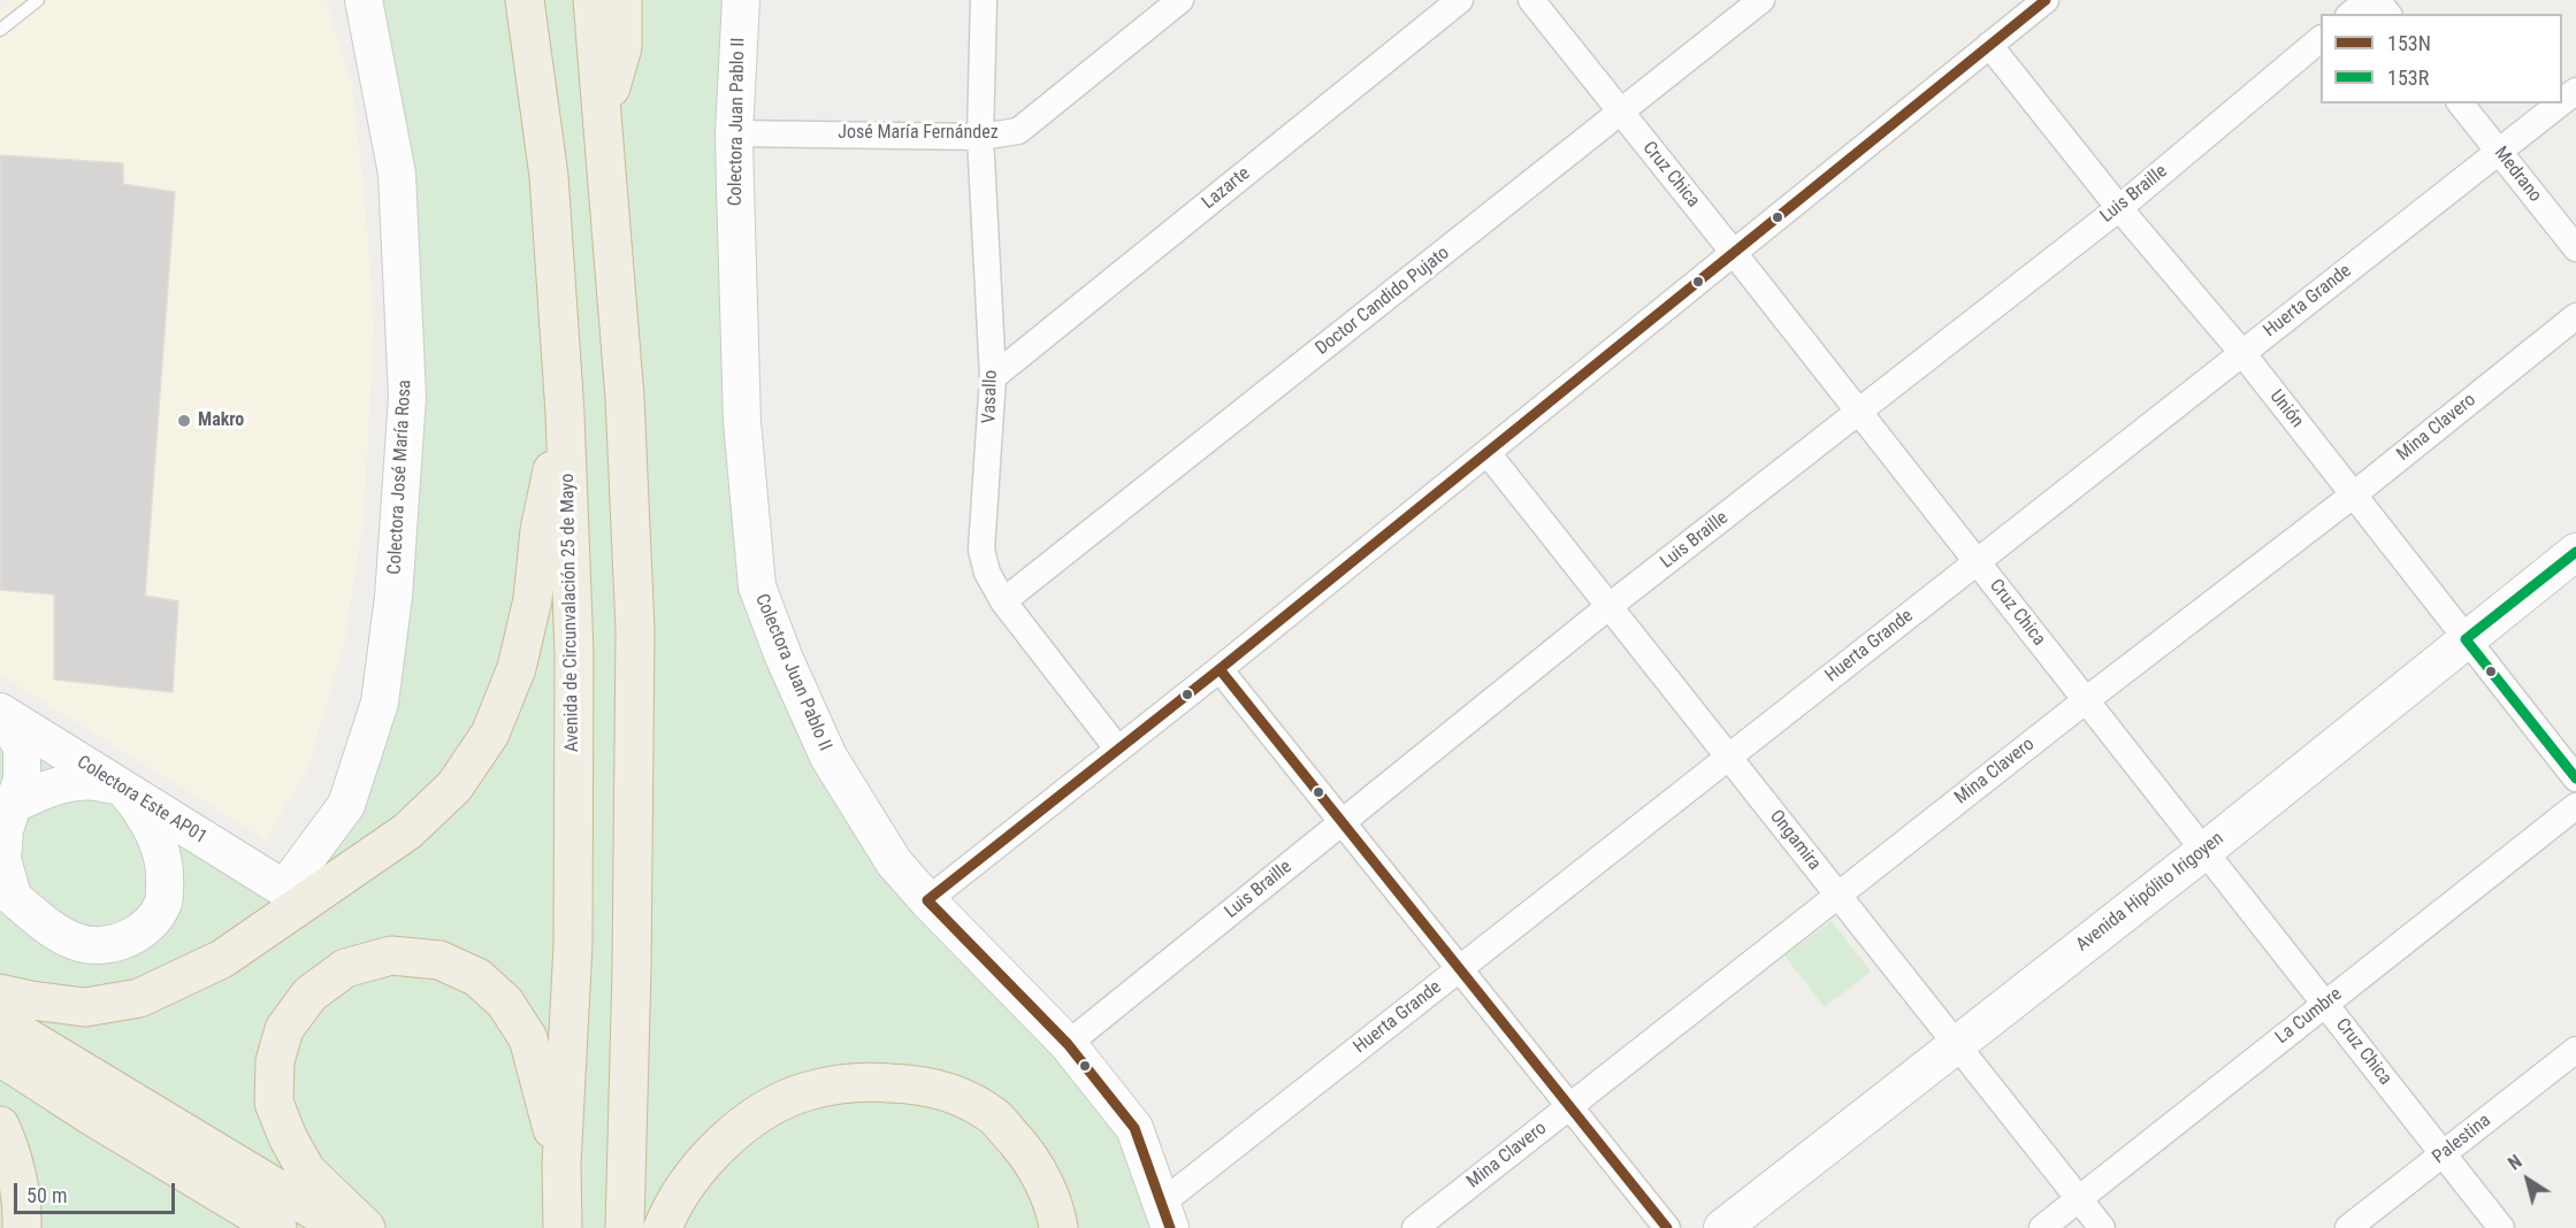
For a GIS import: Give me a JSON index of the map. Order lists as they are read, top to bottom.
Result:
{
  "streets": {
    "highway": ["Avenida de Circunvalación 25 de Mayo"],
    "main road": [
      "Colectora Juan Pablo II",
      "Colectora José María Rosa",
      "Colectora Este AP01",
      "Avenida Hipólito Irigoyen"
    ],
    "street": [
      "José María Fernández",
      "Cruz Chica",
      "Medrano",
      "Lazarte",
      "Luis Braille",
      "Doctor Candido Pujato",
      "Huerta Grande",
      "Vasallo",
      "Unión",
      "Mina Clavero",
      "Ongamira",
      "La Cumbre",
      "Palestina"
    ]
  },
  "crossings": [
    ["Colectora Juan Pablo II", "José María Fernández"],
    ["Colectora Juan Pablo II", "Luis Braille"],
    ["Colectora Juan Pablo II", "Huerta Grande"],
    ["José María Fernández", "Vasallo"],
    ["Cruz Chica", "Luis Braille"],
    ["Cruz Chica", "Doctor Candido Pujato"],
    ["Cruz Chica", "Huerta Grande"],
    ["Cruz Chica", "Mina Clavero"],
    ["Cruz Chica", "Avenida Hipólito Irigoyen"],
    ["Cruz Chica", "La Cumbre"],
    ["Cruz Chica", "Palestina"],
    ["Medrano", "Huerta Grande"],
    ["Lazarte", "Vasallo"],
    ["Luis Braille", "Unión"],
    ["Luis Braille", "Ongamira"],
    ["Doctor Candido Pujato", "Vasallo"],
    ["Huerta Grande", "Unión"],
    ["Huerta Grande", "Ongamira"],
    ["Unión", "Mina Clavero"],
    ["Unión", "Avenida Hipólito Irigoyen"],
    ["Mina Clavero", "Ongamira"],
    ["Colectora José María Rosa", "Colectora Este AP01"],
    ["Ongamira", "Avenida Hipólito Irigoyen"],
    ["Ongamira", "La Cumbre"]
  ],
  "places": ["Makro"],
  "lines": ["transit line 153N", "transit line 153R"],
  "legend": ["153N", "153R"],
  "scale_bar": "50 m",
  "north": "top left"
}
